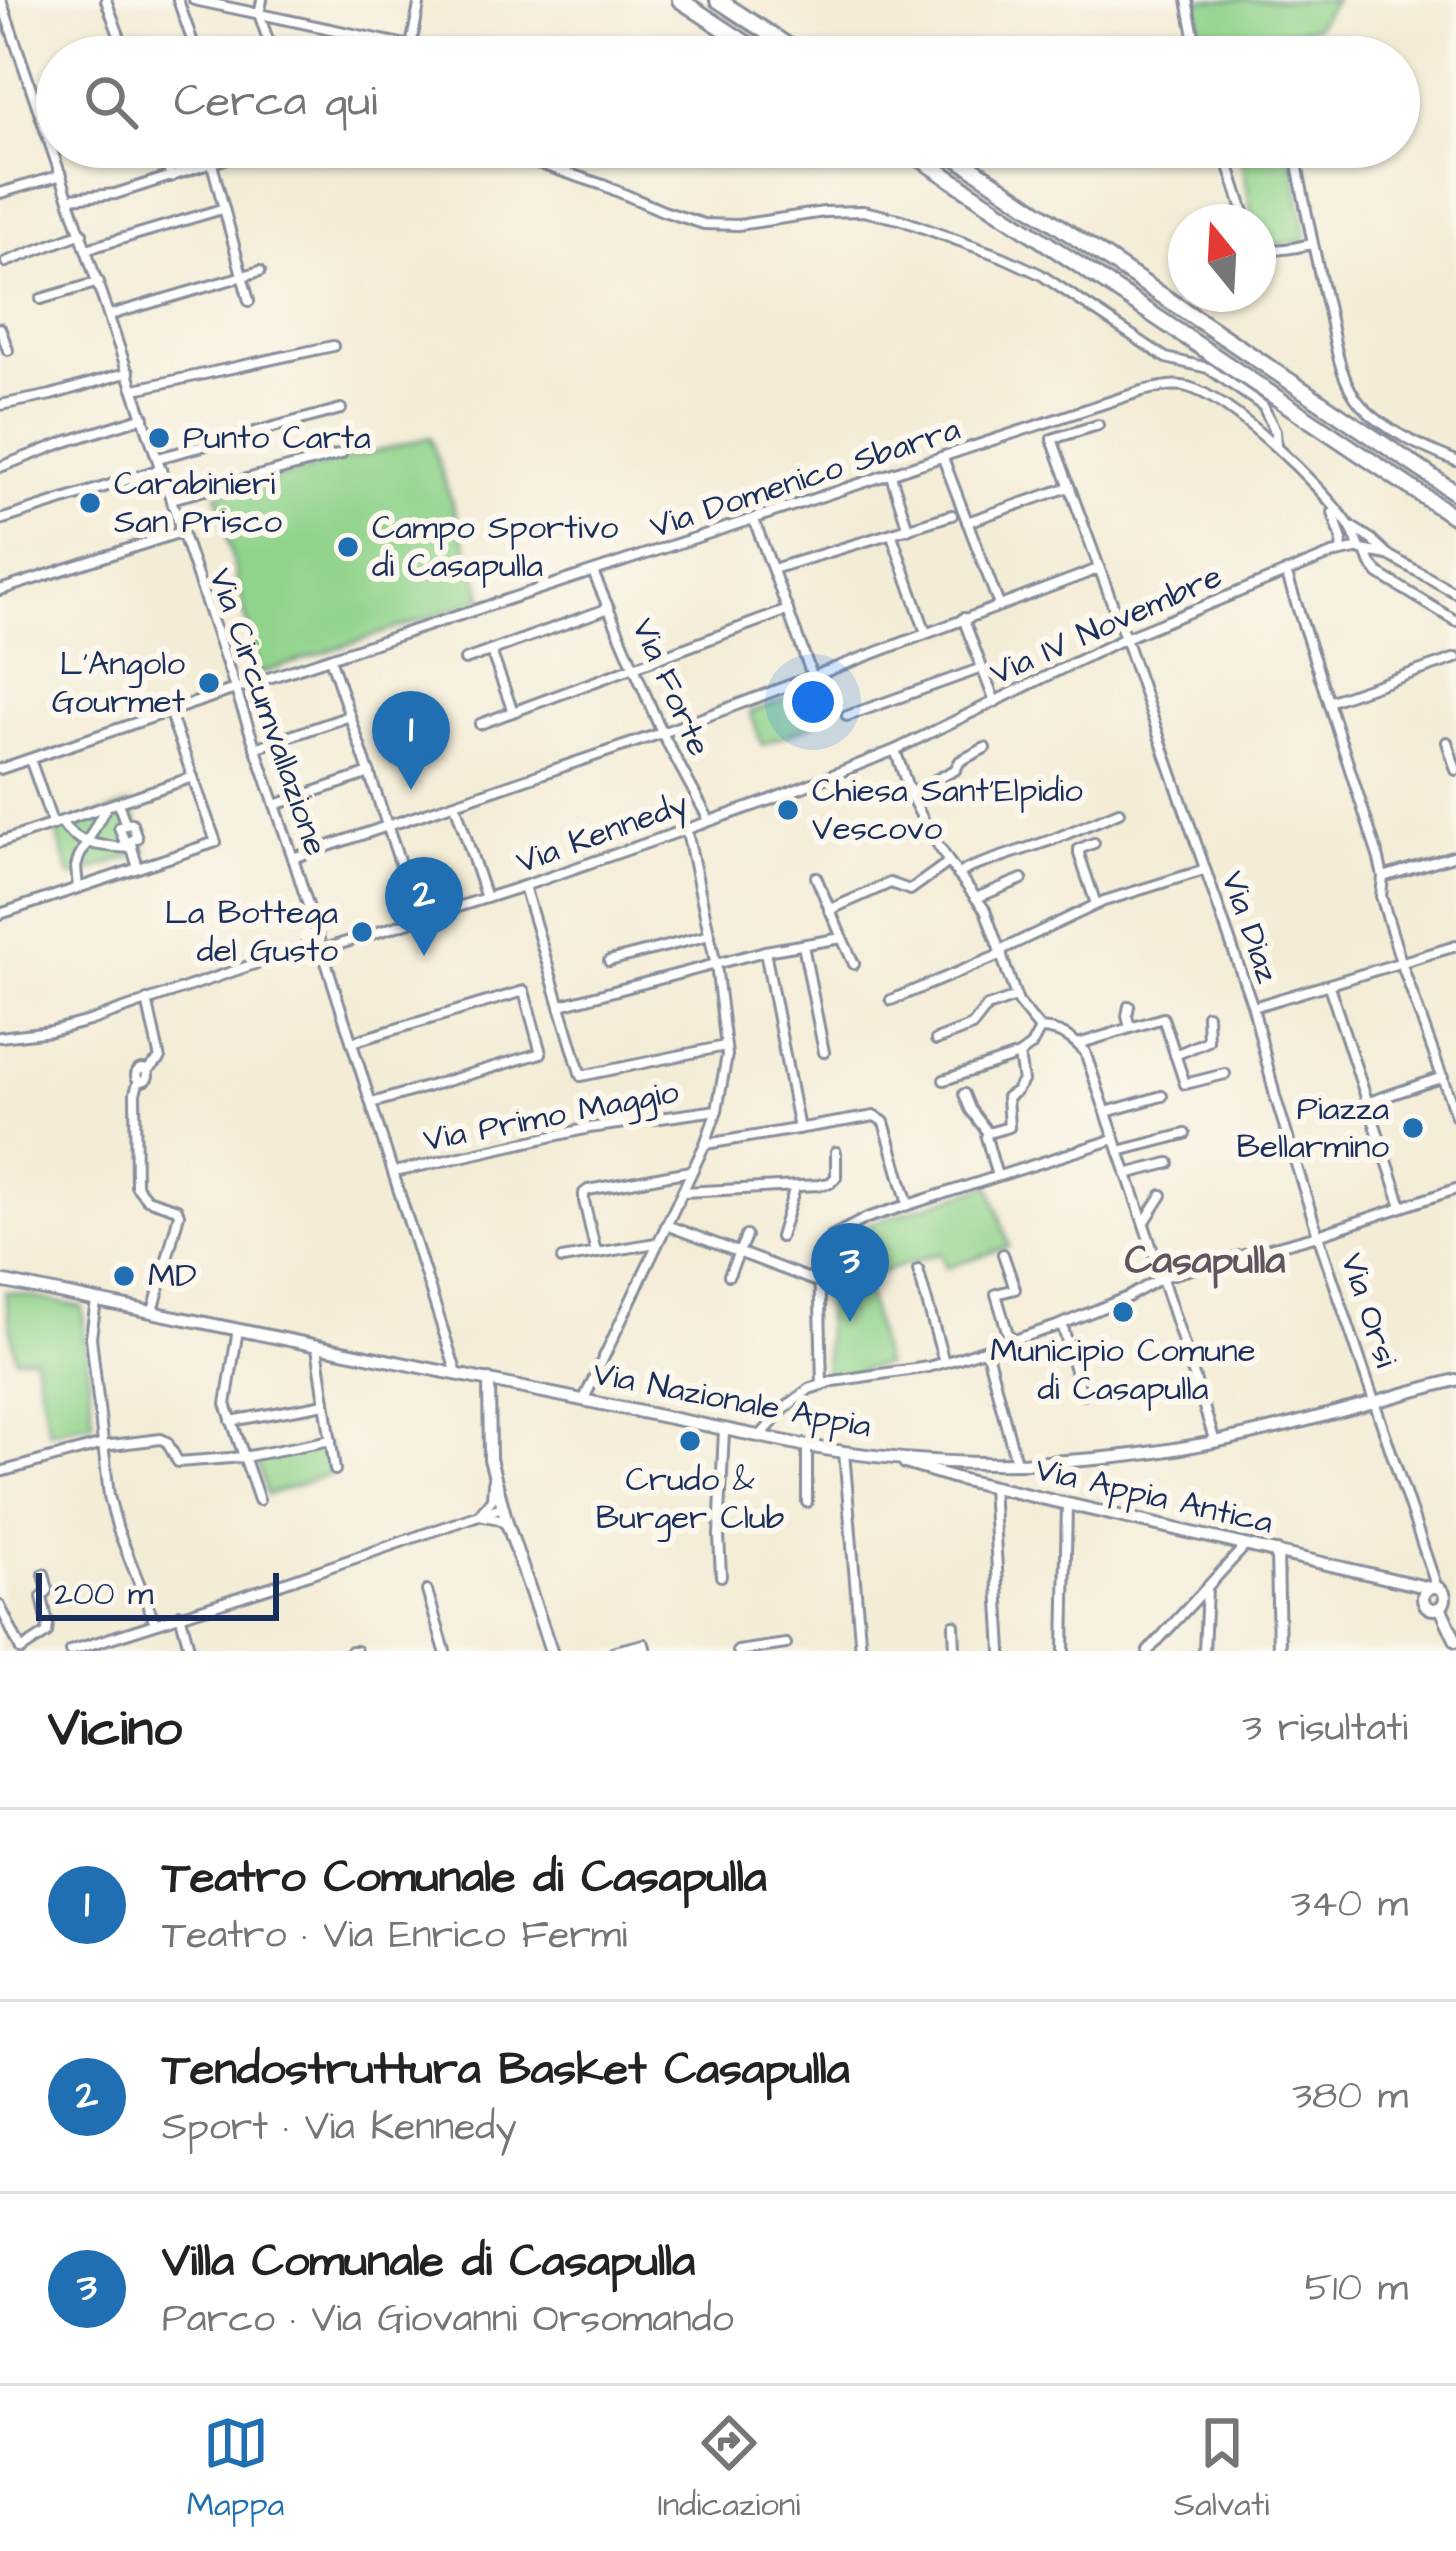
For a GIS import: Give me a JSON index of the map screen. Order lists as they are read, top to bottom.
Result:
{
  "streets": {
    "main road": ["Via Nazionale Appia", "Via Appia Antica"],
    "street": [
      "Via Domenico Sbarra",
      "Via IV Novembre",
      "Via Forte",
      "Via Circumvallazione",
      "Via Kennedy",
      "Via Diaz",
      "Via Primo Maggio",
      "Via Orsi"
    ]
  },
  "crossings": [
    ["Via Domenico Sbarra", "Via IV Novembre"],
    ["Via Domenico Sbarra", "Via Forte"],
    ["Via Domenico Sbarra", "Via Circumvallazione"],
    ["Via IV Novembre", "Via Kennedy"],
    ["Via IV Novembre", "Via Diaz"],
    ["Via Forte", "Via Kennedy"],
    ["Via Circumvallazione", "Via Kennedy"],
    ["Via Circumvallazione", "Via Primo Maggio"],
    ["Via Circumvallazione", "Via Nazionale Appia"],
    ["Via Diaz", "Via Orsi"],
    ["Via Orsi", "Via Nazionale Appia"],
    ["Via Orsi", "Via Appia Antica"],
    ["Via Nazionale Appia", "Via Appia Antica"]
  ],
  "districts": ["Casapulla"],
  "places": [
    "Punto Carta",
    "Carabinieri San Prisco",
    "Campo Sportivo di Casapulla",
    "L'Angolo Gourmet",
    "Chiesa Sant'Elpidio Vescovo",
    "La Bottega del Gusto",
    "Piazza Bellarmino",
    "MD",
    "Municipio Comune di Casapulla",
    "Crudo & Burger Club"
  ],
  "scale_bar": "200 m",
  "north": "top",
  "page": {
    "search": "Cerca qui",
    "pins": ["1", "2", "3"],
    "scale": "200 m",
    "heading": ["Vicino", "3 risultati"],
    "list": [
      {
        "mark": "1",
        "name": "Teatro Comunale di Casapulla",
        "note": "Teatro · Via Enrico Fermi",
        "value": "340 m"
      },
      {
        "mark": "2",
        "name": "Tendostruttura Basket Casapulla",
        "note": "Sport · Via Kennedy",
        "value": "380 m"
      },
      {
        "mark": "3",
        "name": "Villa Comunale di Casapulla",
        "note": "Parco · Via Giovanni Orsomando",
        "value": "510 m"
      }
    ],
    "nav": ["Mappa", "Indicazioni", "Salvati"]
  }
}
